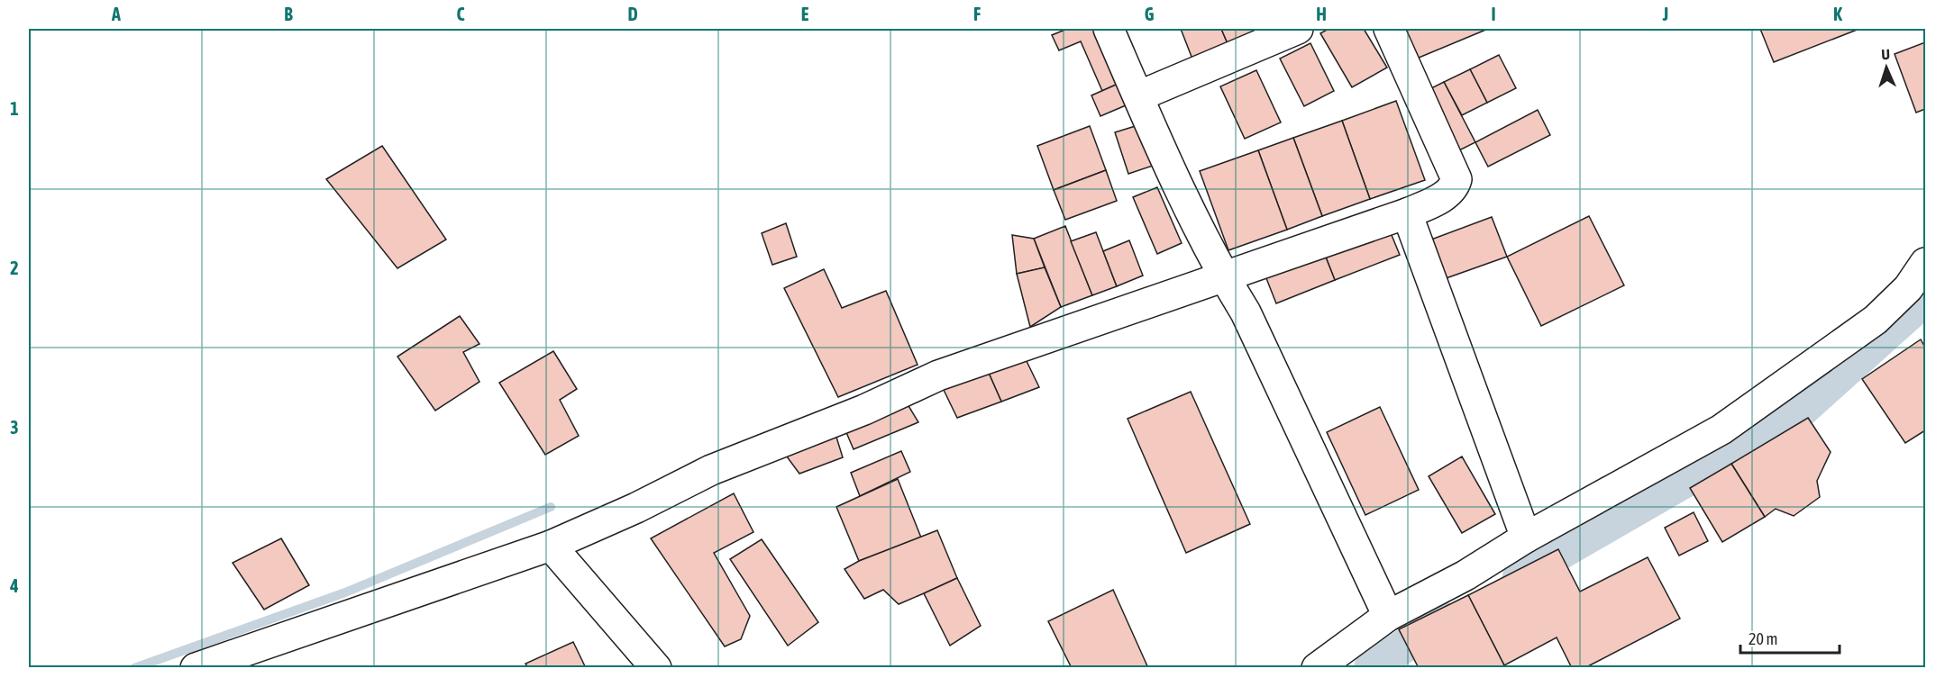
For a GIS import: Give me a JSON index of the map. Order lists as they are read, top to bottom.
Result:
{
  "scale_bar": "20 m",
  "north": "top",
  "grid": {
    "columns": [
      "A",
      "B",
      "C",
      "D",
      "E",
      "F",
      "G",
      "H",
      "I",
      "J",
      "K"
    ],
    "rows": [
      "1",
      "2",
      "3",
      "4"
    ]
  }
}
